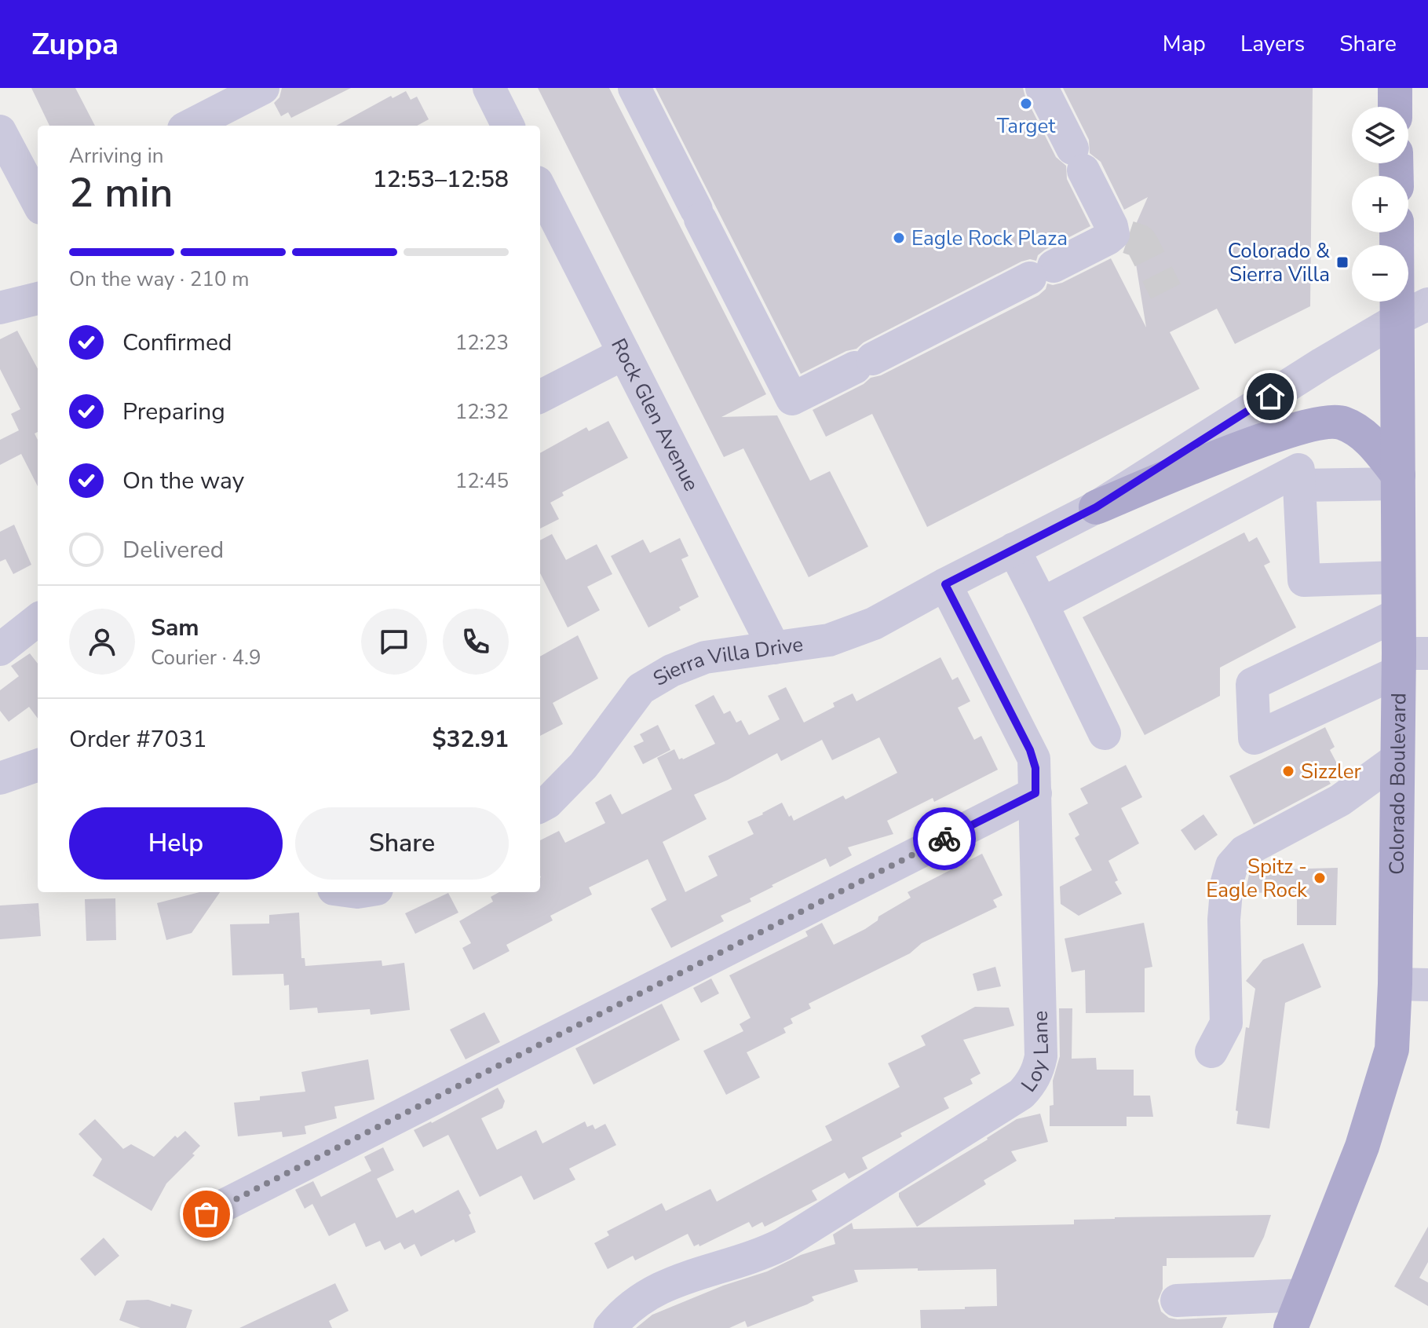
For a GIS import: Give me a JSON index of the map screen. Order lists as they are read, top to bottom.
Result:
{
  "streets": {
    "main road": ["Colorado Boulevard"],
    "street": ["Rock Glen Avenue", "Sierra Villa Drive", "Loy Lane"]
  },
  "crossings": [
    ["Rock Glen Avenue", "Sierra Villa Drive"],
    ["Sierra Villa Drive", "Colorado Boulevard"],
    ["Sierra Villa Drive", "Loy Lane"]
  ],
  "places": {
    "other": [
      "Target",
      "Eagle Rock Plaza",
      "Sizzler",
      "Spitz - Eagle Rock"
    ],
    "transit": ["Colorado & Sierra Villa"]
  },
  "page": {
    "header": "Zuppa",
    "nav": ["Map", "Layers", "Share"],
    "map_buttons": ["+", "−"],
    "heading": ["2 min", "Arriving in", "12:53–12:58"],
    "panel": [
      "Sam",
      "Courier · 4.9",
      "Order #7031",
      "$32.91"
    ],
    "bar": "On the way · 210 m",
    "list": [
      ["Confirmed", "12:23"],
      ["Preparing", "12:32"],
      ["On the way", "12:45"],
      "Delivered"
    ],
    "buttons": ["Help", "Share"]
  }
}
